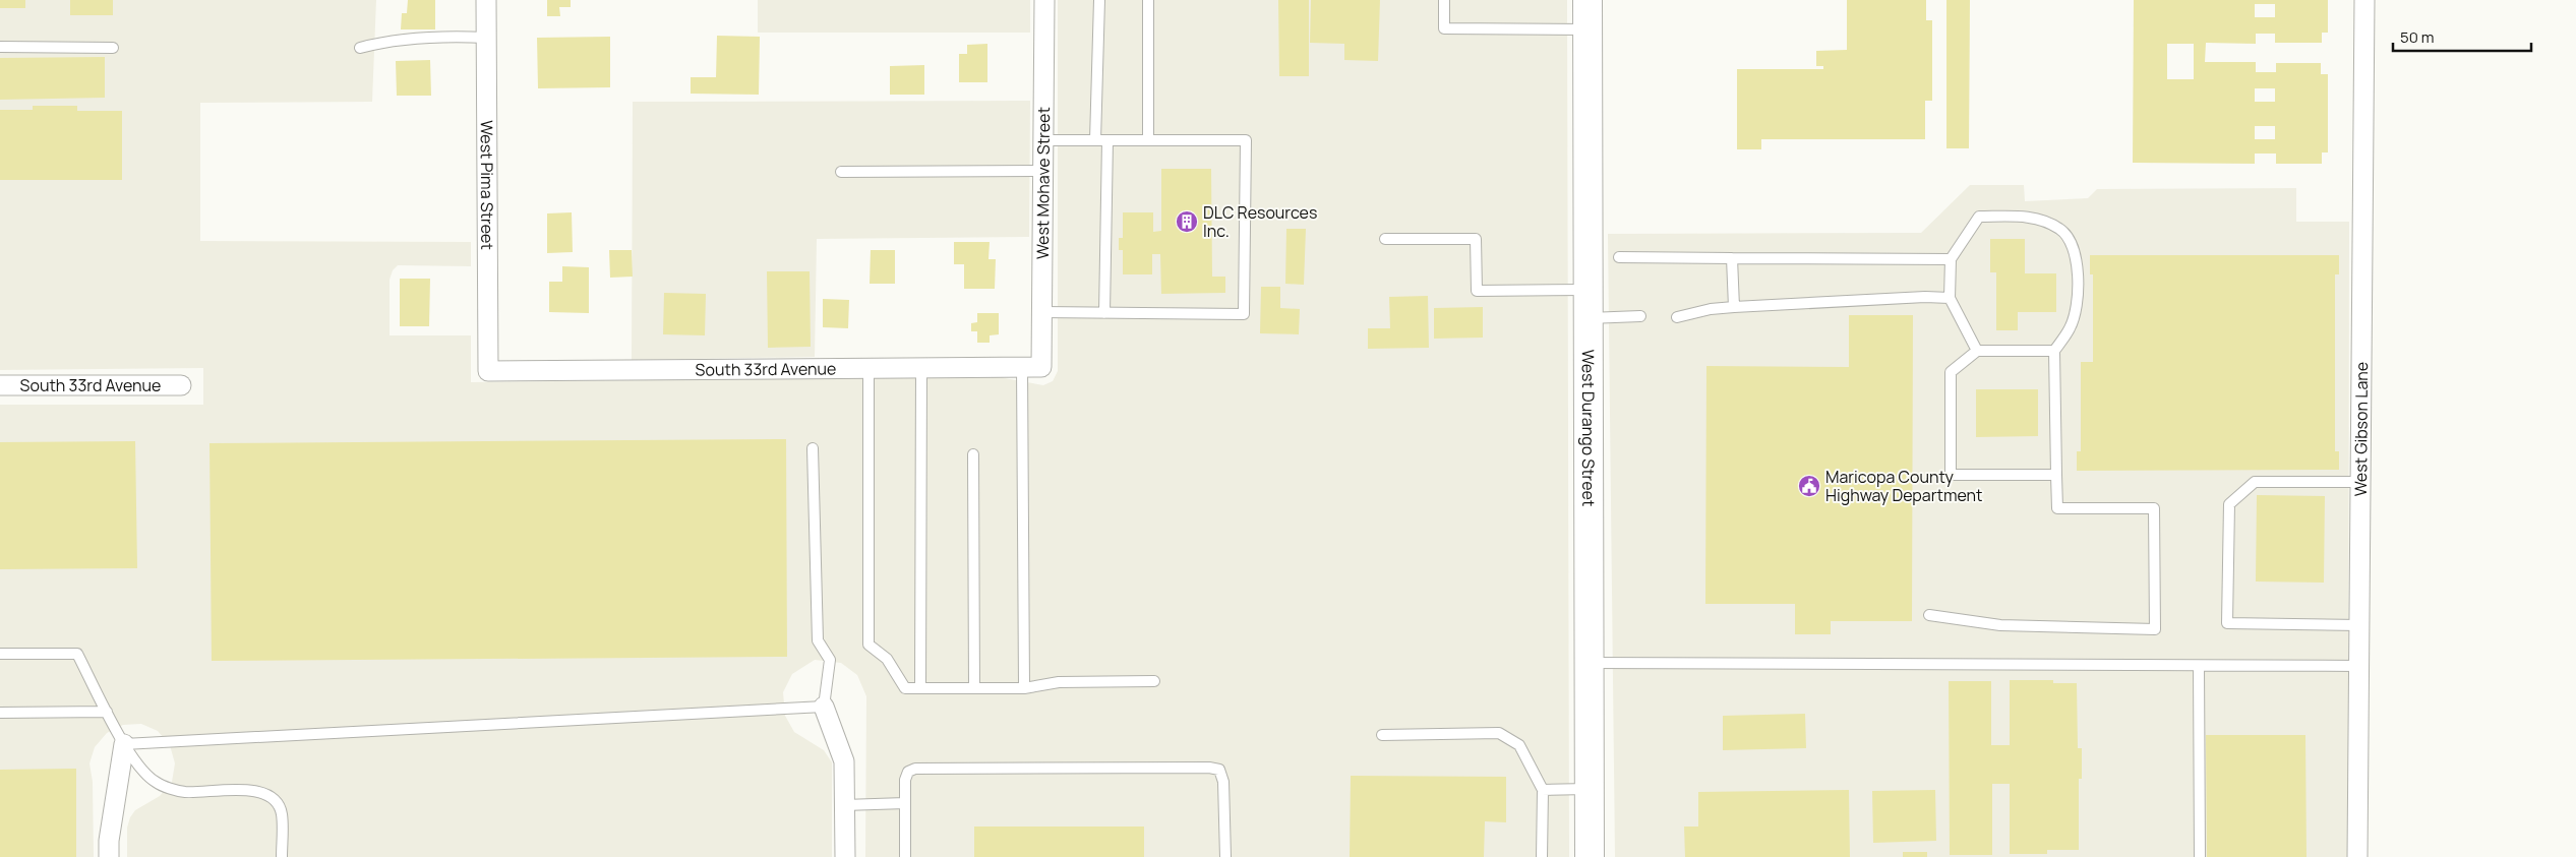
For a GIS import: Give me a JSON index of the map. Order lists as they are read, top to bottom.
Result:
{
  "streets": {
    "street": [
      "West Mohave Street",
      "West Pima Street",
      "South 33rd Avenue",
      "West Durango Street",
      "West Gibson Lane"
    ]
  },
  "crossings": [
    ["West Mohave Street", "South 33rd Avenue"],
    ["West Pima Street", "South 33rd Avenue"]
  ],
  "places": {
    "building": ["DLC Resources Inc."],
    "public building": ["Maricopa County Highway Department"]
  },
  "scale_bar": "50 m"
}
